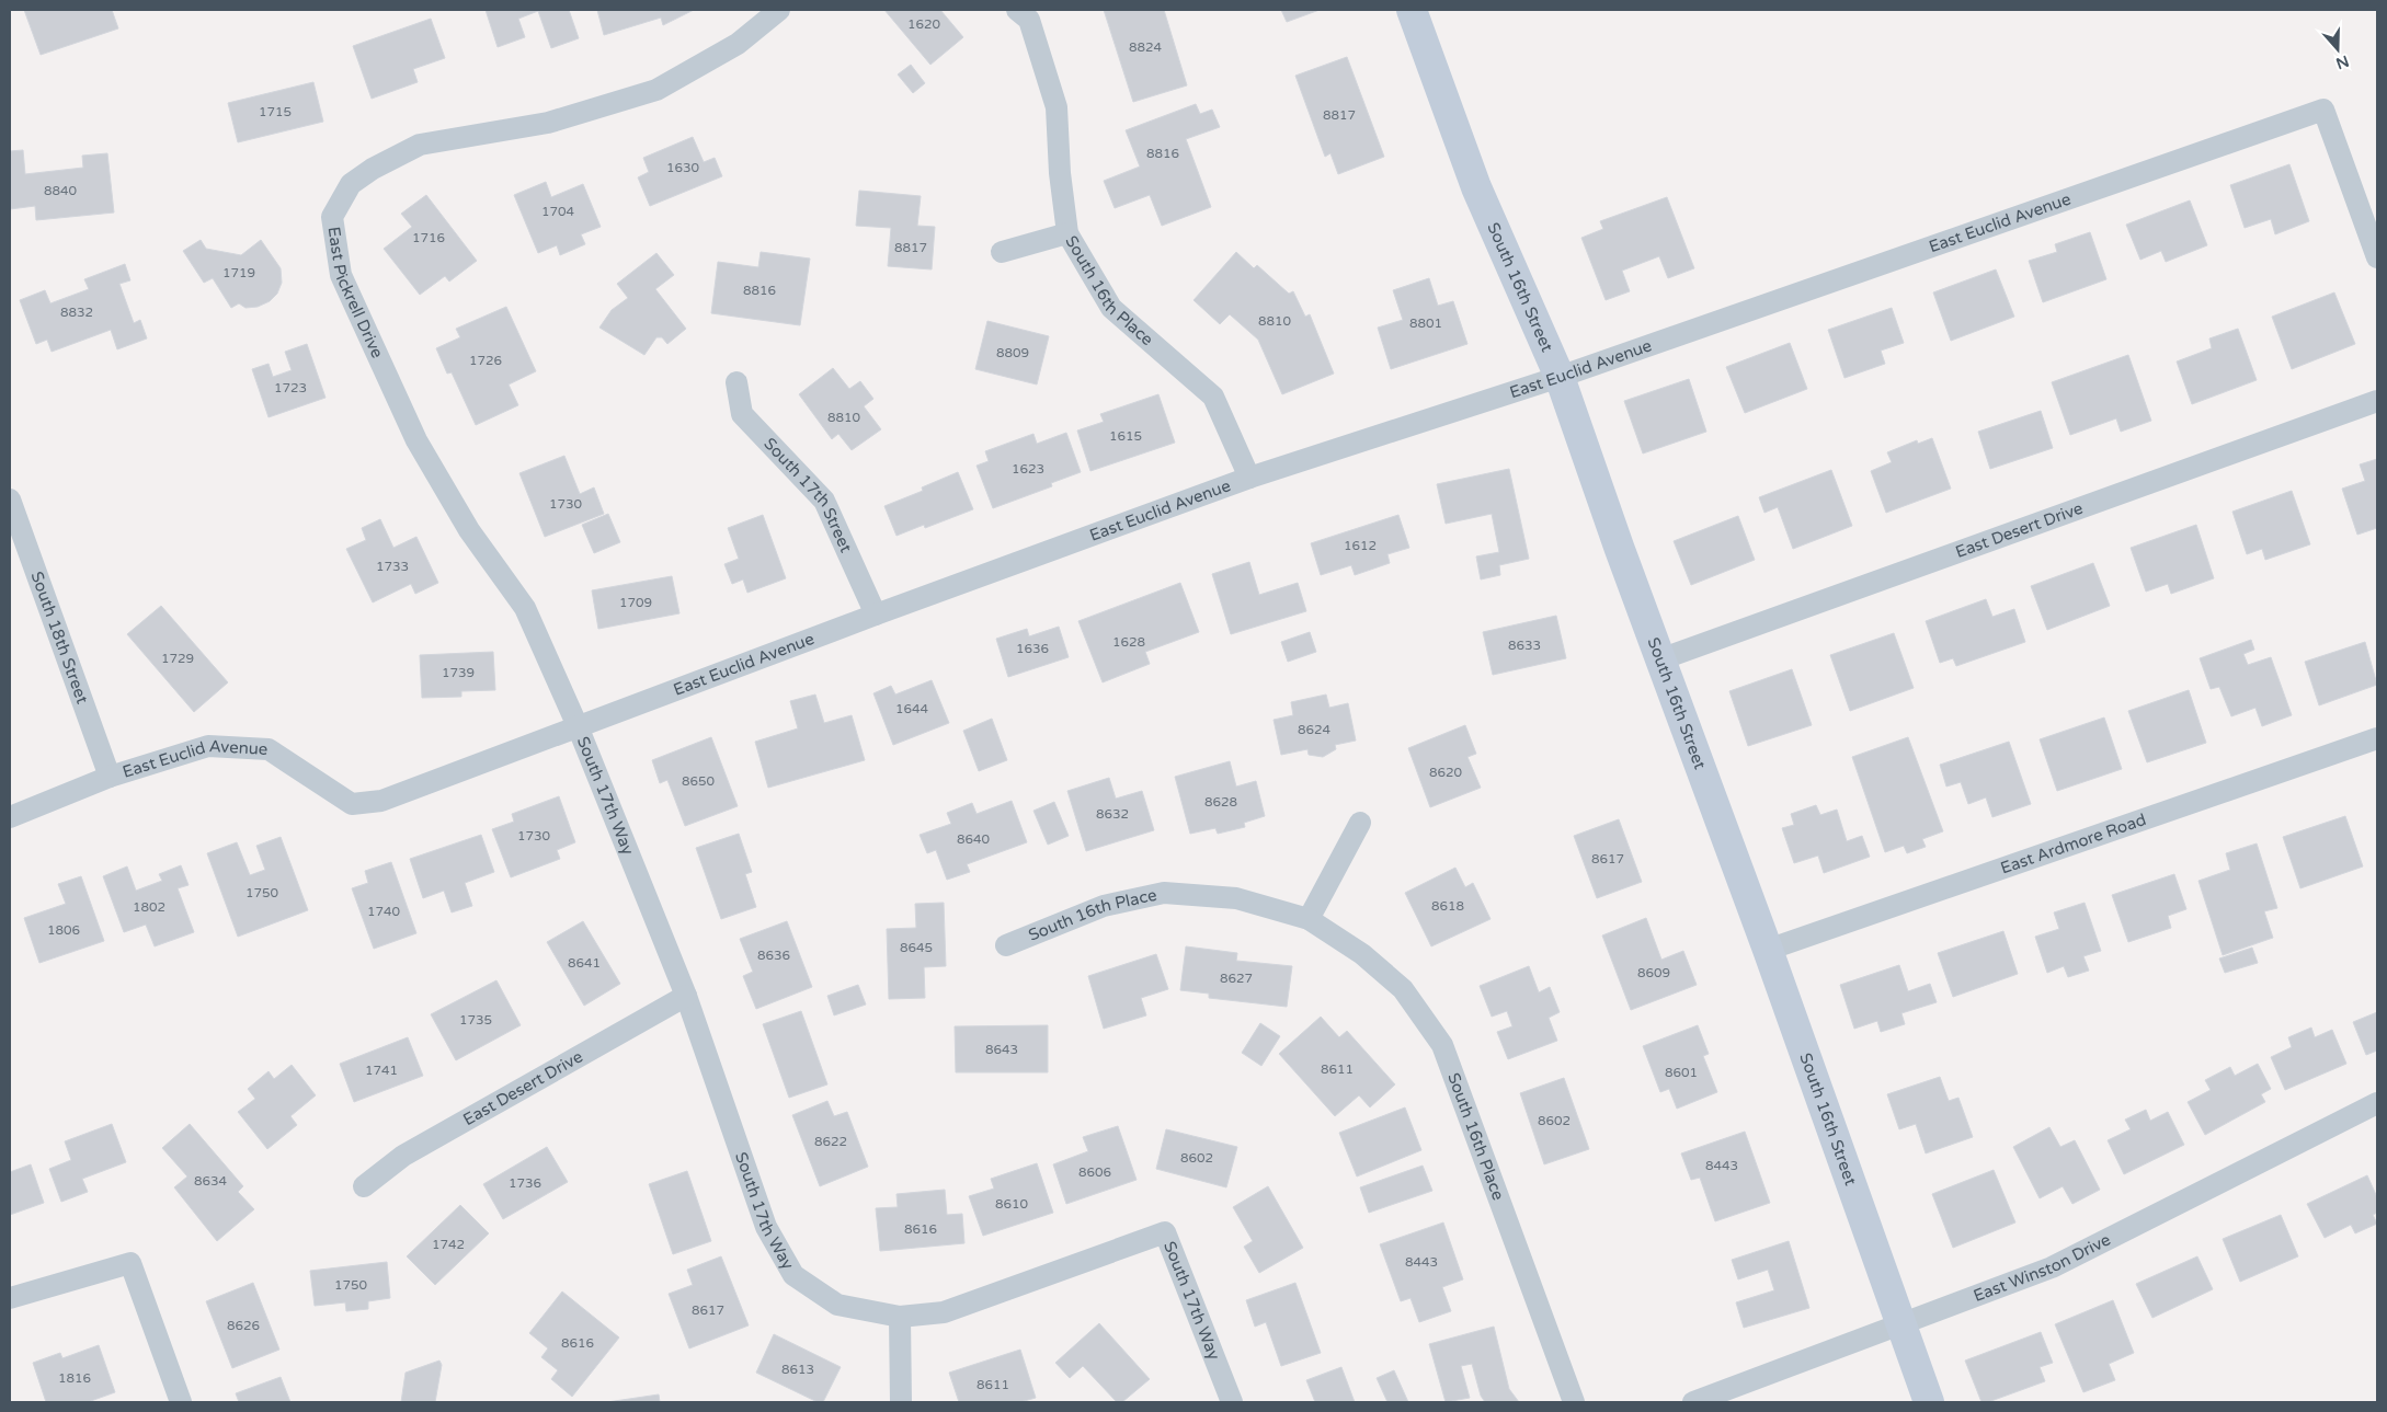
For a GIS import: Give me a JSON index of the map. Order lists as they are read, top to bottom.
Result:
{
  "streets": {
    "main road": ["South 16th Street"],
    "street": [
      "East Euclid Avenue",
      "South 16th Place",
      "East Pickrell Drive",
      "South 17th Street",
      "East Desert Drive",
      "South 18th Street",
      "South 17th Way",
      "East Ardmore Road",
      "East Winston Drive"
    ]
  },
  "crossings": [
    ["East Euclid Avenue", "South 16th Place"],
    ["East Euclid Avenue", "South 16th Street"],
    ["East Euclid Avenue", "East Pickrell Drive"],
    ["East Euclid Avenue", "South 17th Street"],
    ["East Euclid Avenue", "South 18th Street"],
    ["East Euclid Avenue", "South 17th Way"],
    ["South 16th Street", "East Desert Drive"],
    ["South 16th Street", "East Ardmore Road"],
    ["South 16th Street", "East Winston Drive"],
    ["East Pickrell Drive", "South 17th Way"],
    ["East Desert Drive", "South 17th Way"]
  ],
  "house_numbers": [
    "1620",
    "8824",
    "1715",
    "8817",
    "8816",
    "1630",
    "8840",
    "1704",
    "1716",
    "8817",
    "1719",
    "8816",
    "8832",
    "8810",
    "8801",
    "8809",
    "1726",
    "1723",
    "8810",
    "1615",
    "1623",
    "1730",
    "1612",
    "1733",
    "1709",
    "1628",
    "8633",
    "1636",
    "1729",
    "1739",
    "1644",
    "8624",
    "8620",
    "8650",
    "8628",
    "8632",
    "1730",
    "8640",
    "8617",
    "1750",
    "8618",
    "1802",
    "1740",
    "1806",
    "8645",
    "8636",
    "8641",
    "8609",
    "8627",
    "1735",
    "8643",
    "8611",
    "1741",
    "8601",
    "8602",
    "8622",
    "8602",
    "8443",
    "8606",
    "8634",
    "1736",
    "8610",
    "8616",
    "1742",
    "8443",
    "1750",
    "8617",
    "8626",
    "8616",
    "8613",
    "1816",
    "8611"
  ],
  "north": "bottom"
}
